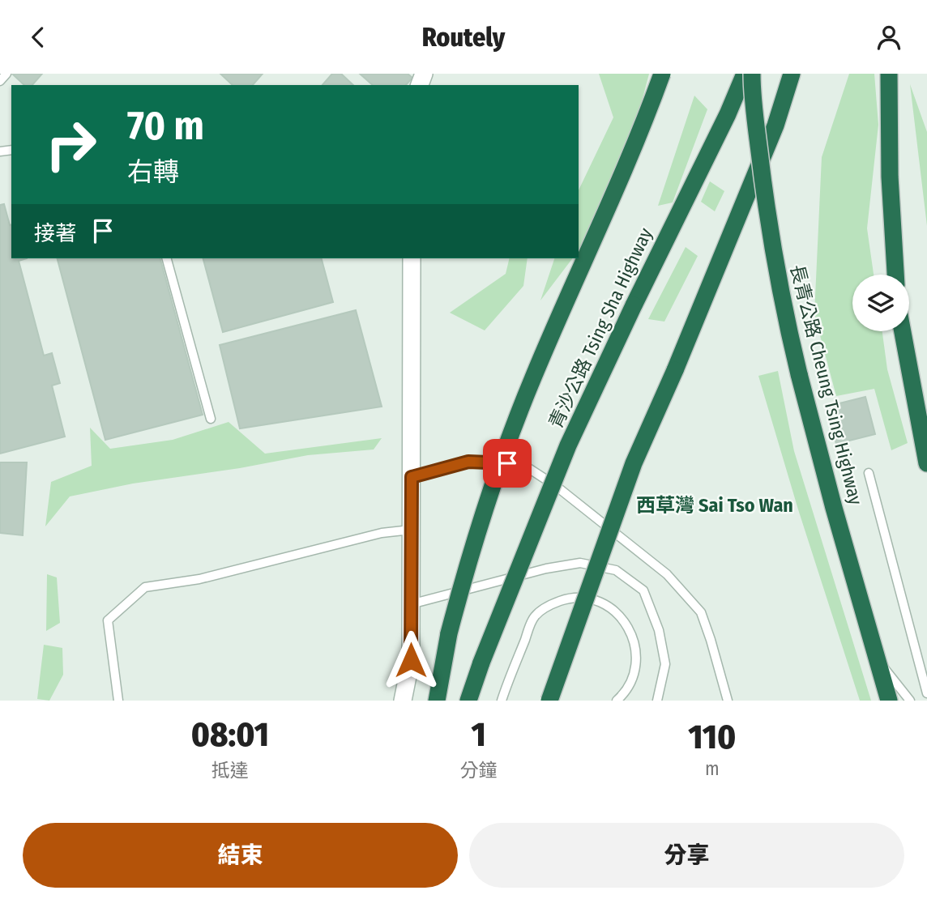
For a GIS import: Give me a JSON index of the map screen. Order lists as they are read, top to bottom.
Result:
{
  "streets": {
    "highway": ["青沙公路 Tsing Sha Highway", "長青公路 Cheung Tsing Highway"]
  },
  "districts": ["西草灣 Sai Tso Wan"],
  "page": {
    "header": "Routely",
    "turn": ["70 m", "右轉"],
    "then": "接著",
    "eta": [
      "08:01",
      "抵達",
      "1",
      "分鐘",
      "110",
      "m"
    ],
    "buttons": ["結束", "分享"]
  }
}
